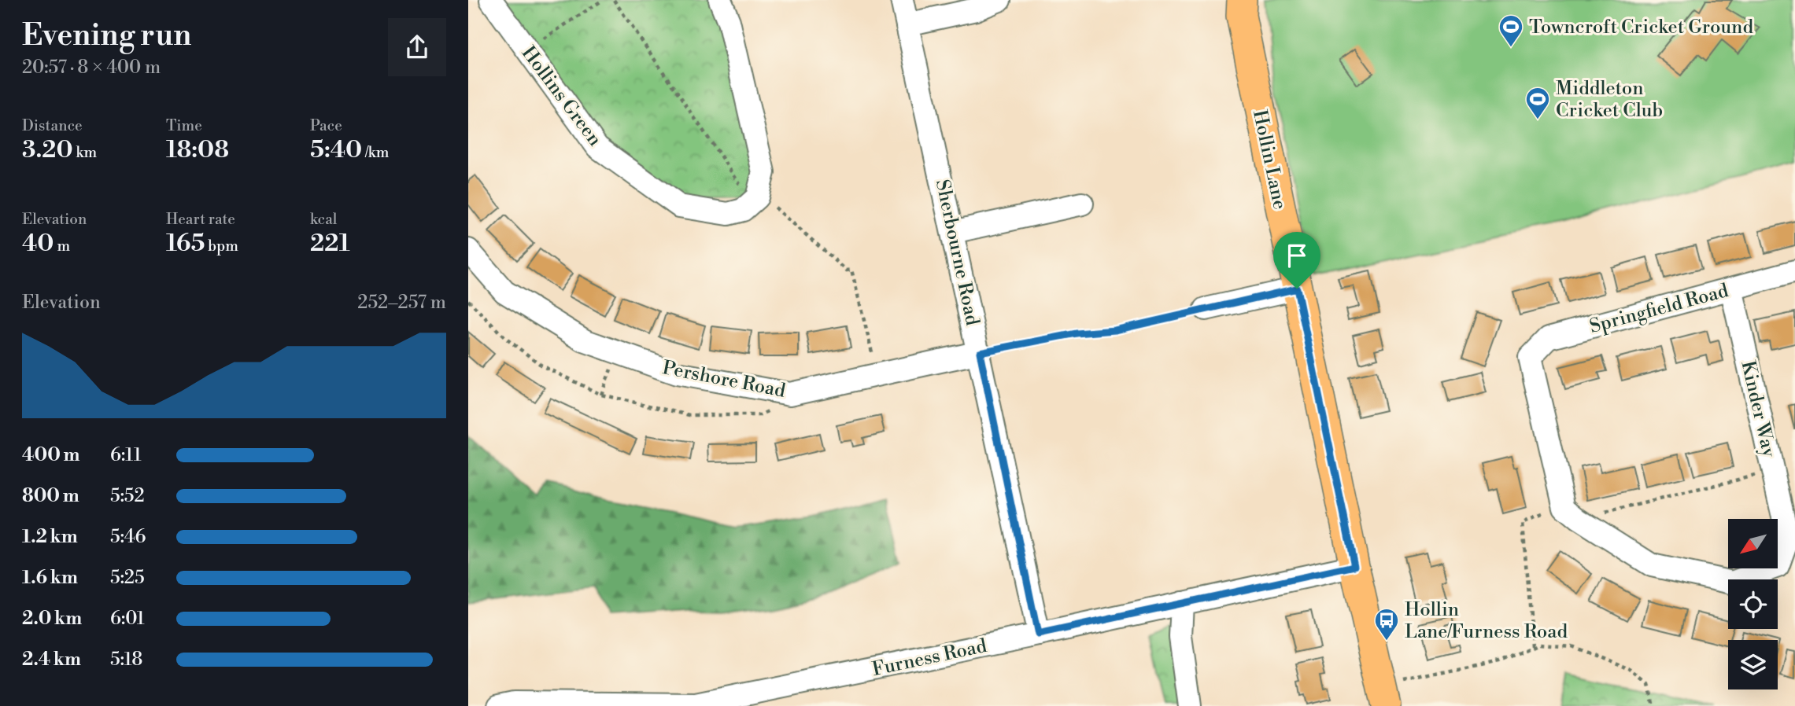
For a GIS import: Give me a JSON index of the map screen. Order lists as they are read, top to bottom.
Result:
{
  "streets": {
    "main road": ["Hollin Lane"],
    "street": [
      "Hollins Green",
      "Sherbourne Road",
      "Springfield Road",
      "Pershore Road",
      "Kinder Way",
      "Furness Road"
    ]
  },
  "crossings": [
    ["Hollin Lane", "Furness Road"],
    ["Sherbourne Road", "Pershore Road"],
    ["Sherbourne Road", "Furness Road"],
    ["Springfield Road", "Kinder Way"]
  ],
  "places": {
    "sports": ["Towncroft Cricket Ground", "Middleton Cricket Club"],
    "bus stop": ["Hollin Lane/Furness Road"]
  },
  "north": "bottom left",
  "page": {
    "heading": ["Evening run", "20:57 · 8 × 400 m"],
    "stats": [
      ["Distance", "3.20 km"],
      ["Time", "18:08"],
      ["Pace", "5:40 /km"],
      ["Elevation", "40 m"],
      ["Heart rate", "165 bpm"],
      ["kcal", "221"]
    ],
    "chart": ["Elevation", "252–257 m"],
    "list": [
      {
        "name": "400 m",
        "note": "6:11"
      },
      {
        "name": "800 m",
        "note": "5:52"
      },
      {
        "name": "1.2 km",
        "note": "5:46"
      },
      {
        "name": "1.6 km",
        "note": "5:25"
      },
      {
        "name": "2.0 km",
        "note": "6:01"
      },
      {
        "name": "2.4 km",
        "note": "5:18"
      }
    ]
  }
}
